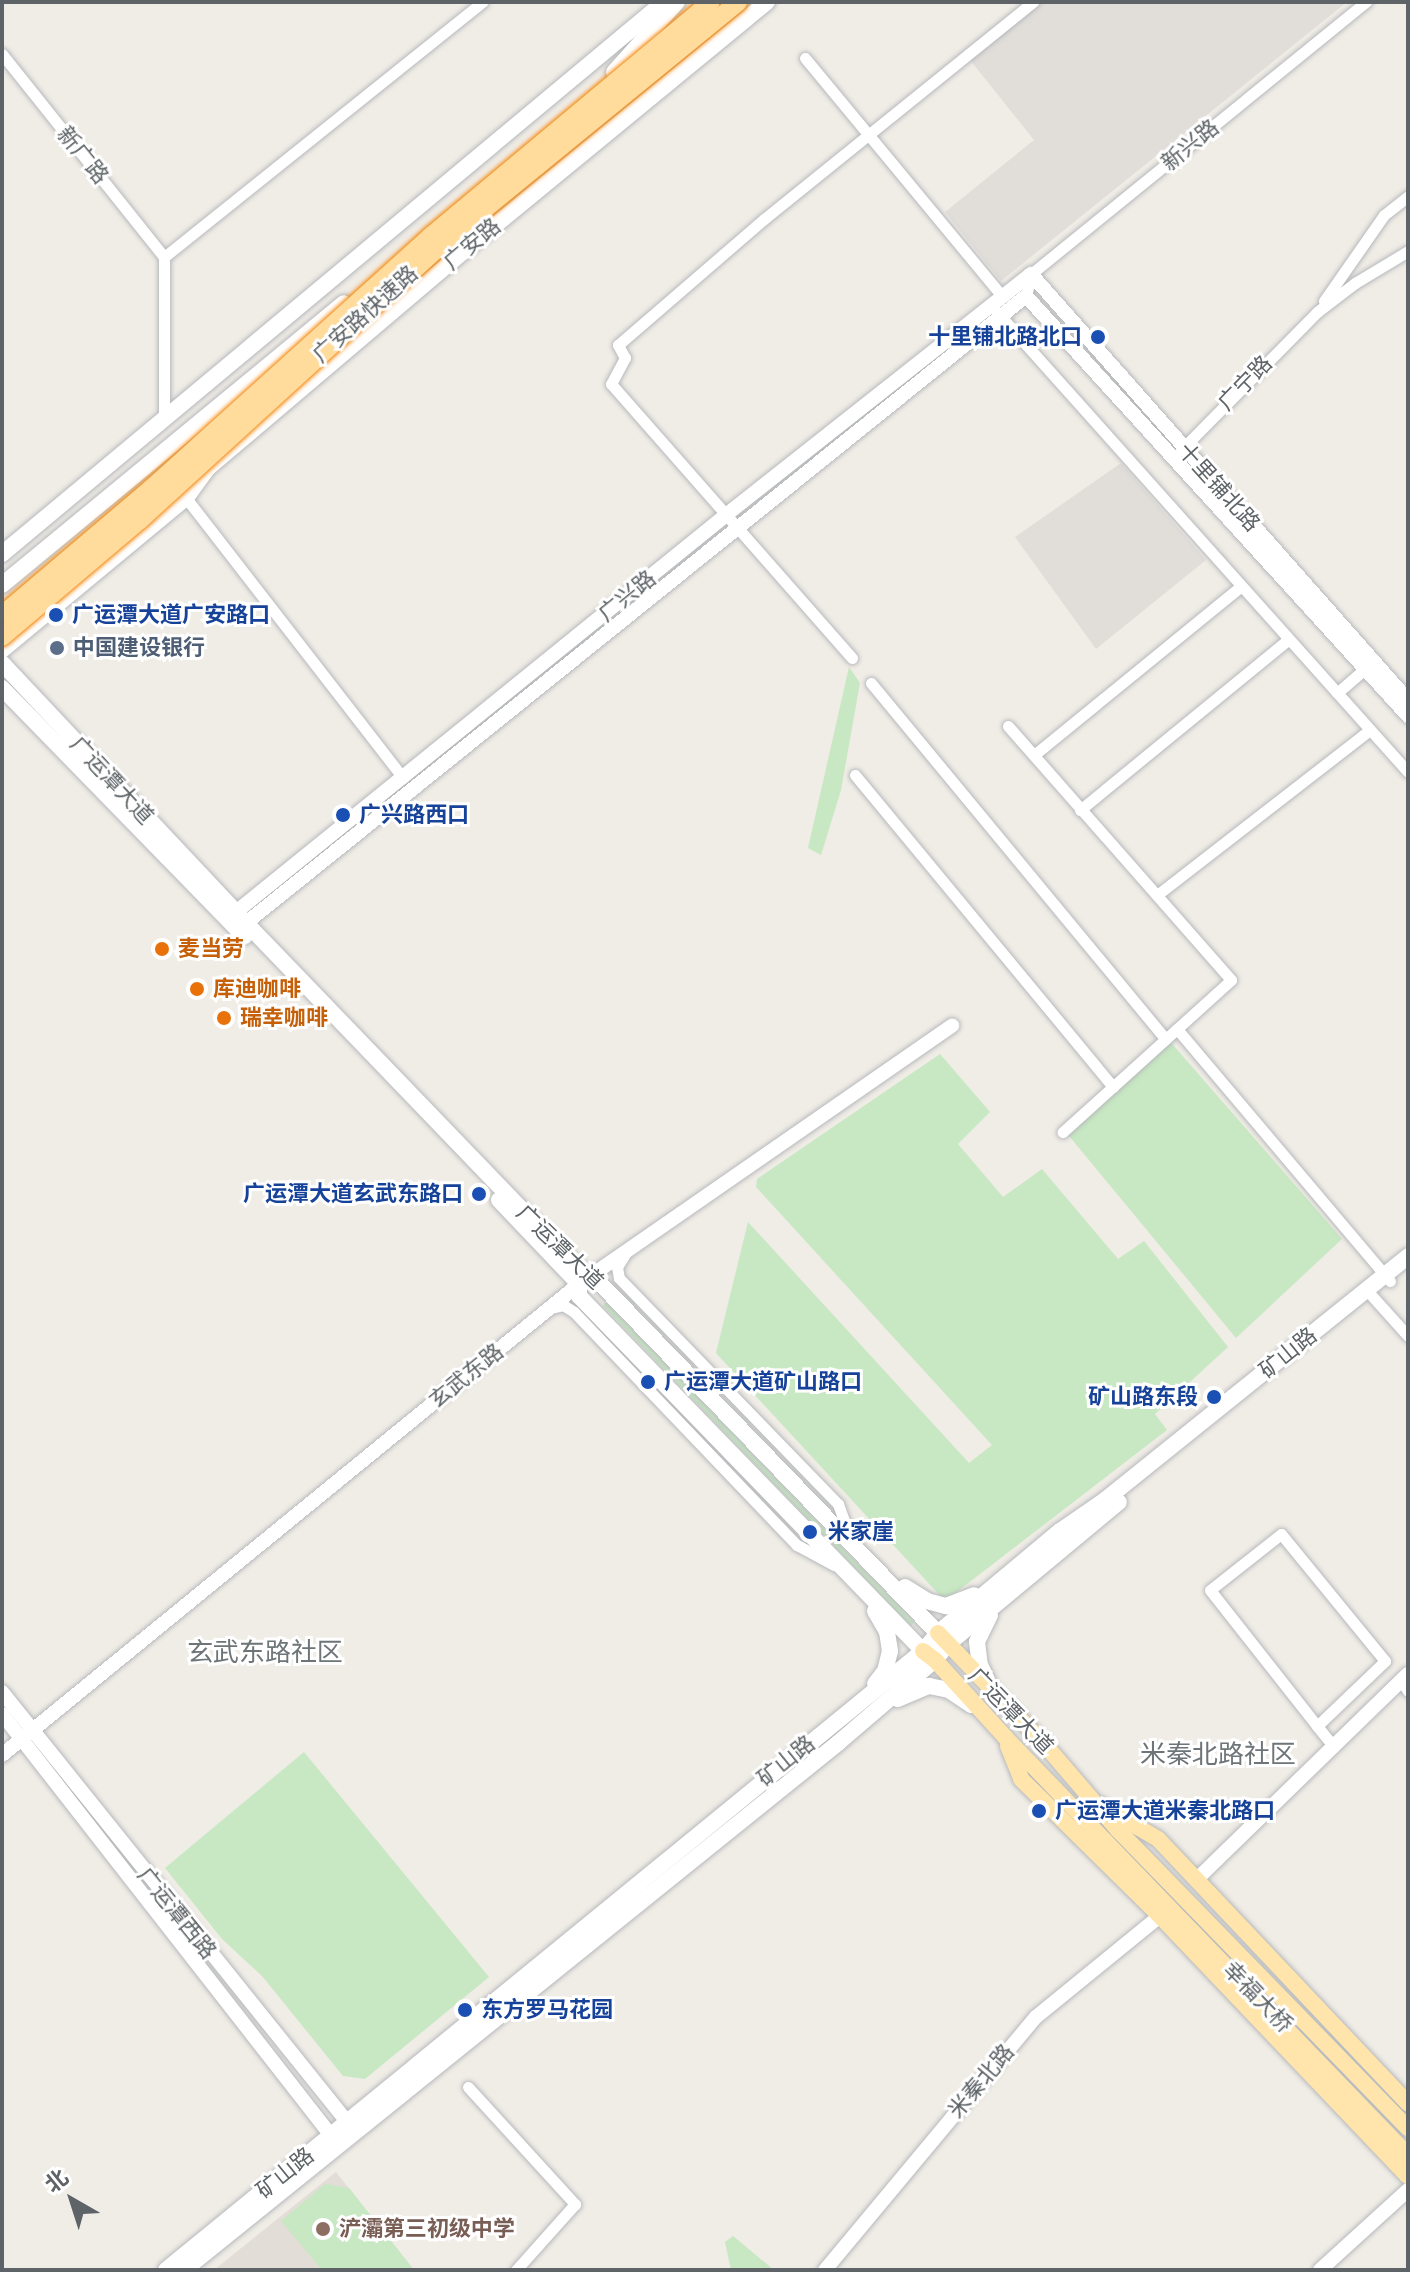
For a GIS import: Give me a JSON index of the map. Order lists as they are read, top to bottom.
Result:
{
  "streets": {
    "highway": ["广安路快速路"],
    "main road": [
      "广安路",
      "广运潭大道",
      "矿山路",
      "幸福大桥"
    ],
    "street": [
      "新兴路",
      "新广路",
      "广宁路",
      "十里铺北路",
      "广兴路",
      "玄武东路",
      "广运潭西路",
      "米秦北路"
    ]
  },
  "crossings": [
    ["新兴路", "十里铺北路"],
    ["新兴路", "广兴路"],
    ["广宁路", "十里铺北路"],
    ["十里铺北路", "广兴路"],
    ["广兴路", "广运潭大道"],
    ["广运潭大道", "矿山路"],
    ["广运潭大道", "玄武东路"],
    ["广运潭大道", "幸福大桥"],
    ["矿山路", "广运潭西路"],
    ["玄武东路", "广运潭西路"]
  ],
  "districts": ["玄武东路社区", "米秦北路社区"],
  "places": [
    "十里铺北路北口",
    "广运潭大道广安路口",
    "中国建设银行",
    "广兴路西口",
    "麦当劳",
    "库迪咖啡",
    "瑞幸咖啡",
    "广运潭大道玄武东路口",
    "广运潭大道矿山路口",
    "矿山路东段",
    "米家崖",
    "广运潭大道米秦北路口",
    "东方罗马花园",
    "浐灞第三初级中学"
  ],
  "north": "top left"
}
